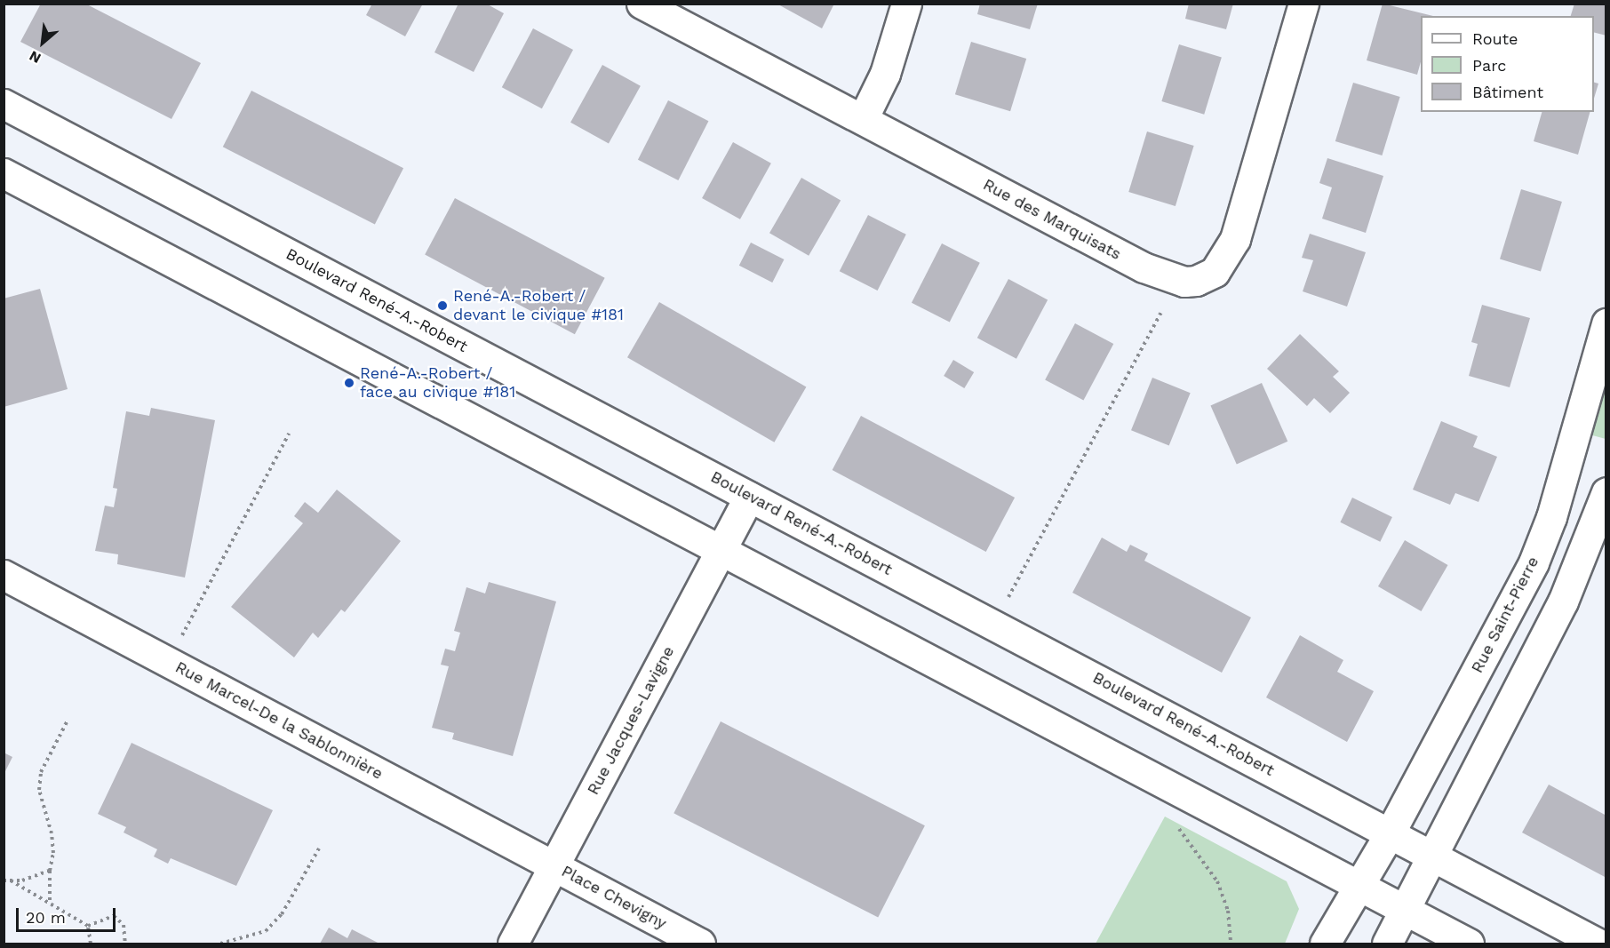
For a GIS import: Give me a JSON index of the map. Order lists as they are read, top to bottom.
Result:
{
  "streets": {
    "street": [
      "Rue des Marquisats",
      "Boulevard René-A.-Robert",
      "Rue Saint-Pierre",
      "Rue Marcel-De la Sablonnière",
      "Rue Jacques-Lavigne",
      "Place Chevigny"
    ]
  },
  "crossings": [
    ["Boulevard René-A.-Robert", "Rue Saint-Pierre"],
    ["Boulevard René-A.-Robert", "Rue Jacques-Lavigne"],
    ["Rue Marcel-De la Sablonnière", "Rue Jacques-Lavigne"],
    ["Rue Marcel-De la Sablonnière", "Place Chevigny"],
    ["Rue Jacques-Lavigne", "Place Chevigny"]
  ],
  "places": ["René-A.-Robert / devant le civique #181", "René-A.-Robert / face au civique #181"],
  "legend": ["Route", "Parc", "Bâtiment"],
  "scale_bar": "20 m",
  "north": "bottom left"
}
